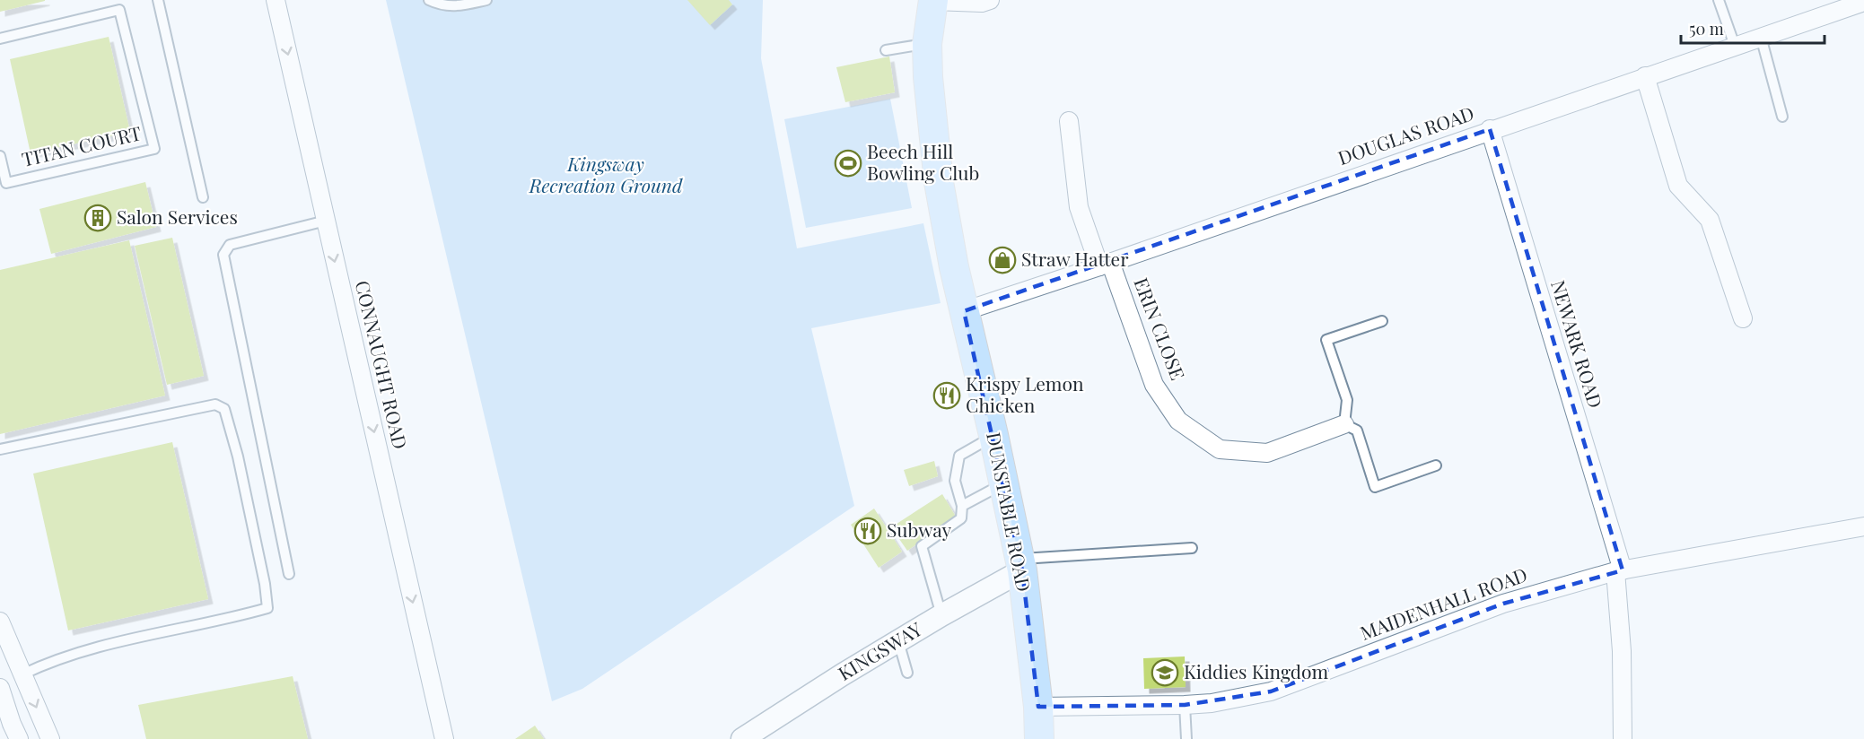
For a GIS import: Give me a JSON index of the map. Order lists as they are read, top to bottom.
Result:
{
  "streets": {
    "main road": ["DUNSTABLE ROAD"],
    "street": [
      "DOUGLAS ROAD",
      "ERIN CLOSE",
      "NEWARK ROAD",
      "CONNAUGHT ROAD",
      "MAIDENHALL ROAD",
      "KINGSWAY"
    ],
    "lane": ["TITAN COURT"]
  },
  "crossings": [
    ["DOUGLAS ROAD", "ERIN CLOSE"],
    ["DOUGLAS ROAD", "NEWARK ROAD"],
    ["DOUGLAS ROAD", "DUNSTABLE ROAD"],
    ["NEWARK ROAD", "MAIDENHALL ROAD"],
    ["DUNSTABLE ROAD", "MAIDENHALL ROAD"],
    ["DUNSTABLE ROAD", "KINGSWAY"]
  ],
  "one_way": ["CONNAUGHT ROAD"],
  "parks": ["Kingsway Recreation Ground"],
  "places": {
    "sports": ["Beech Hill Bowling Club"],
    "building": ["Salon Services"],
    "shop": ["Straw Hatter"],
    "restaurant": ["Krispy Lemon Chicken", "Subway"],
    "school or university": ["Kiddies Kingdom"]
  },
  "scale_bar": "50 m"
}
